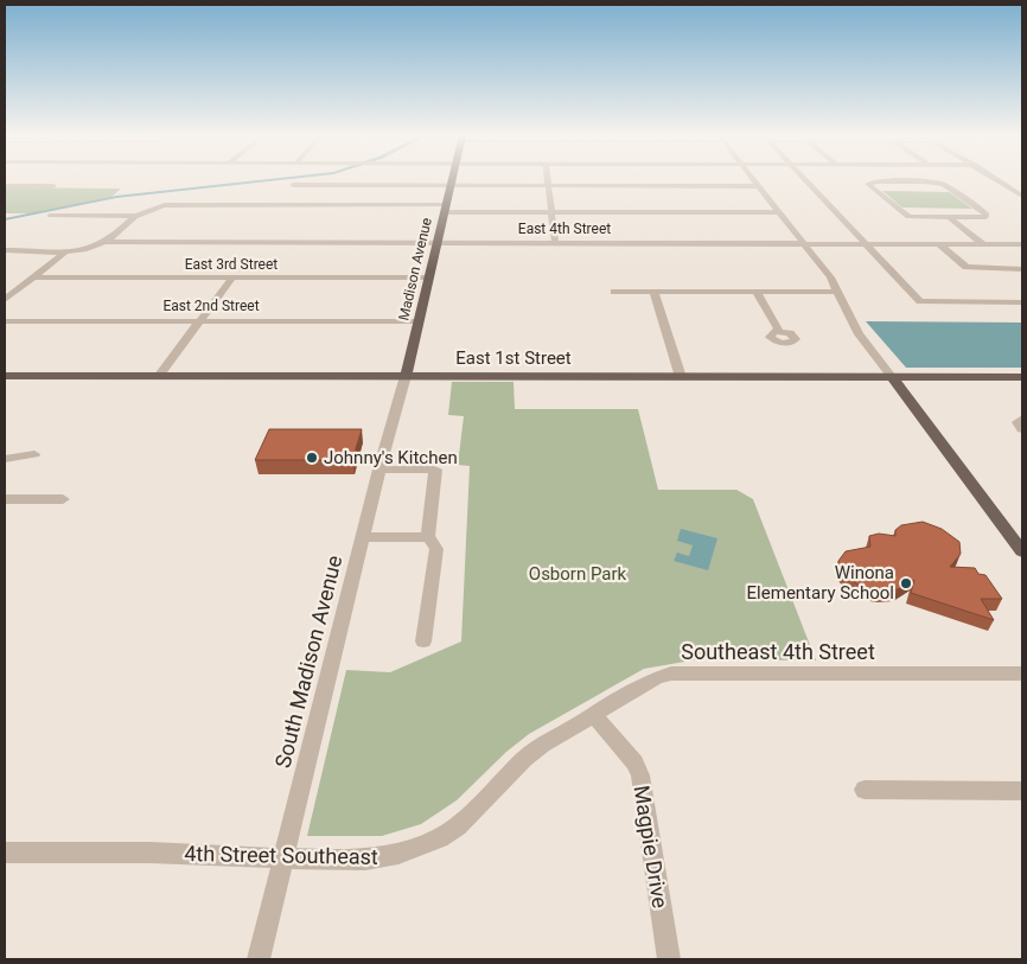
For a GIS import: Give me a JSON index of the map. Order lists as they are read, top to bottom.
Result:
{
  "streets": {
    "main road": ["Madison Avenue", "East 1st Street"],
    "street": [
      "East 4th Street",
      "East 3rd Street",
      "East 2nd Street",
      "Southeast 4th Street",
      "South Madison Avenue",
      "Magpie Drive",
      "4th Street Southeast"
    ]
  },
  "crossings": [
    ["East 4th Street", "Madison Avenue"],
    ["East 3rd Street", "Madison Avenue"],
    ["Madison Avenue", "East 2nd Street"],
    ["Madison Avenue", "East 1st Street"],
    ["Madison Avenue", "South Madison Avenue"],
    ["East 1st Street", "South Madison Avenue"],
    ["Southeast 4th Street", "Magpie Drive"],
    ["Southeast 4th Street", "4th Street Southeast"],
    ["South Madison Avenue", "4th Street Southeast"]
  ],
  "parks": ["Osborn Park"],
  "places": ["Johnny's Kitchen", "Winona Elementary School"]
}
